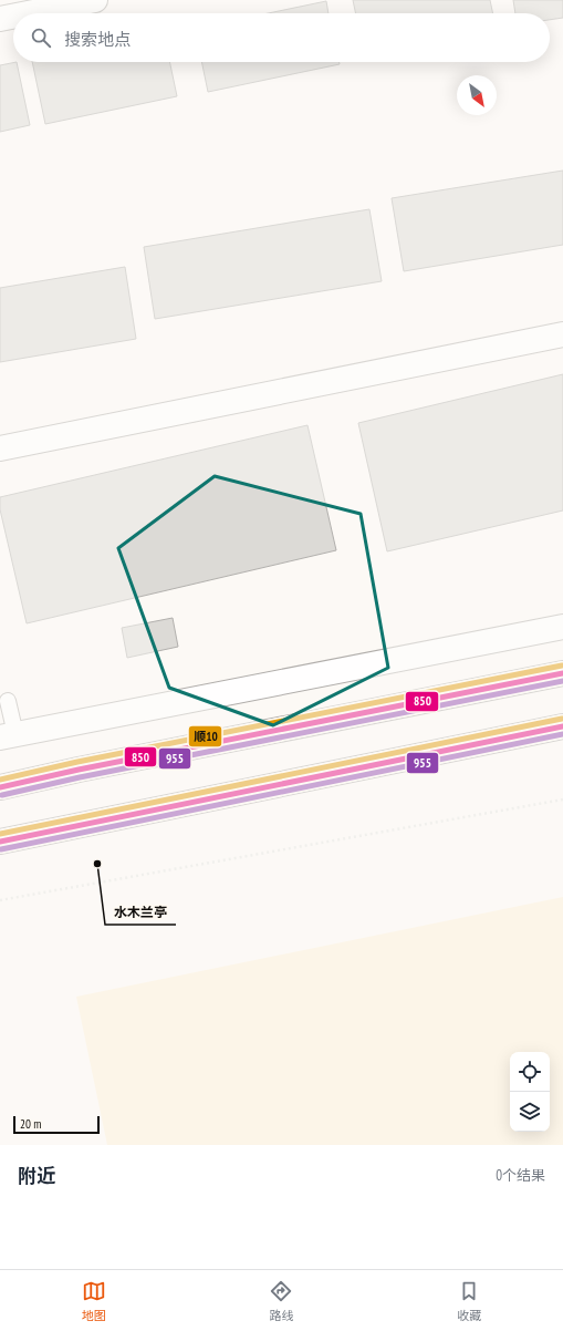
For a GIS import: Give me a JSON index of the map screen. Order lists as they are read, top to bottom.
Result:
{
  "places": ["水木兰亭"],
  "lines": ["transit line 顺10", "transit line 850", "transit line 955"],
  "scale_bar": "20 m",
  "north": "bottom right",
  "page": {
    "search": "搜索地点",
    "scale": "20 m",
    "heading": ["附近", "0个结果"],
    "nav": ["地图", "路线", "收藏"]
  }
}
